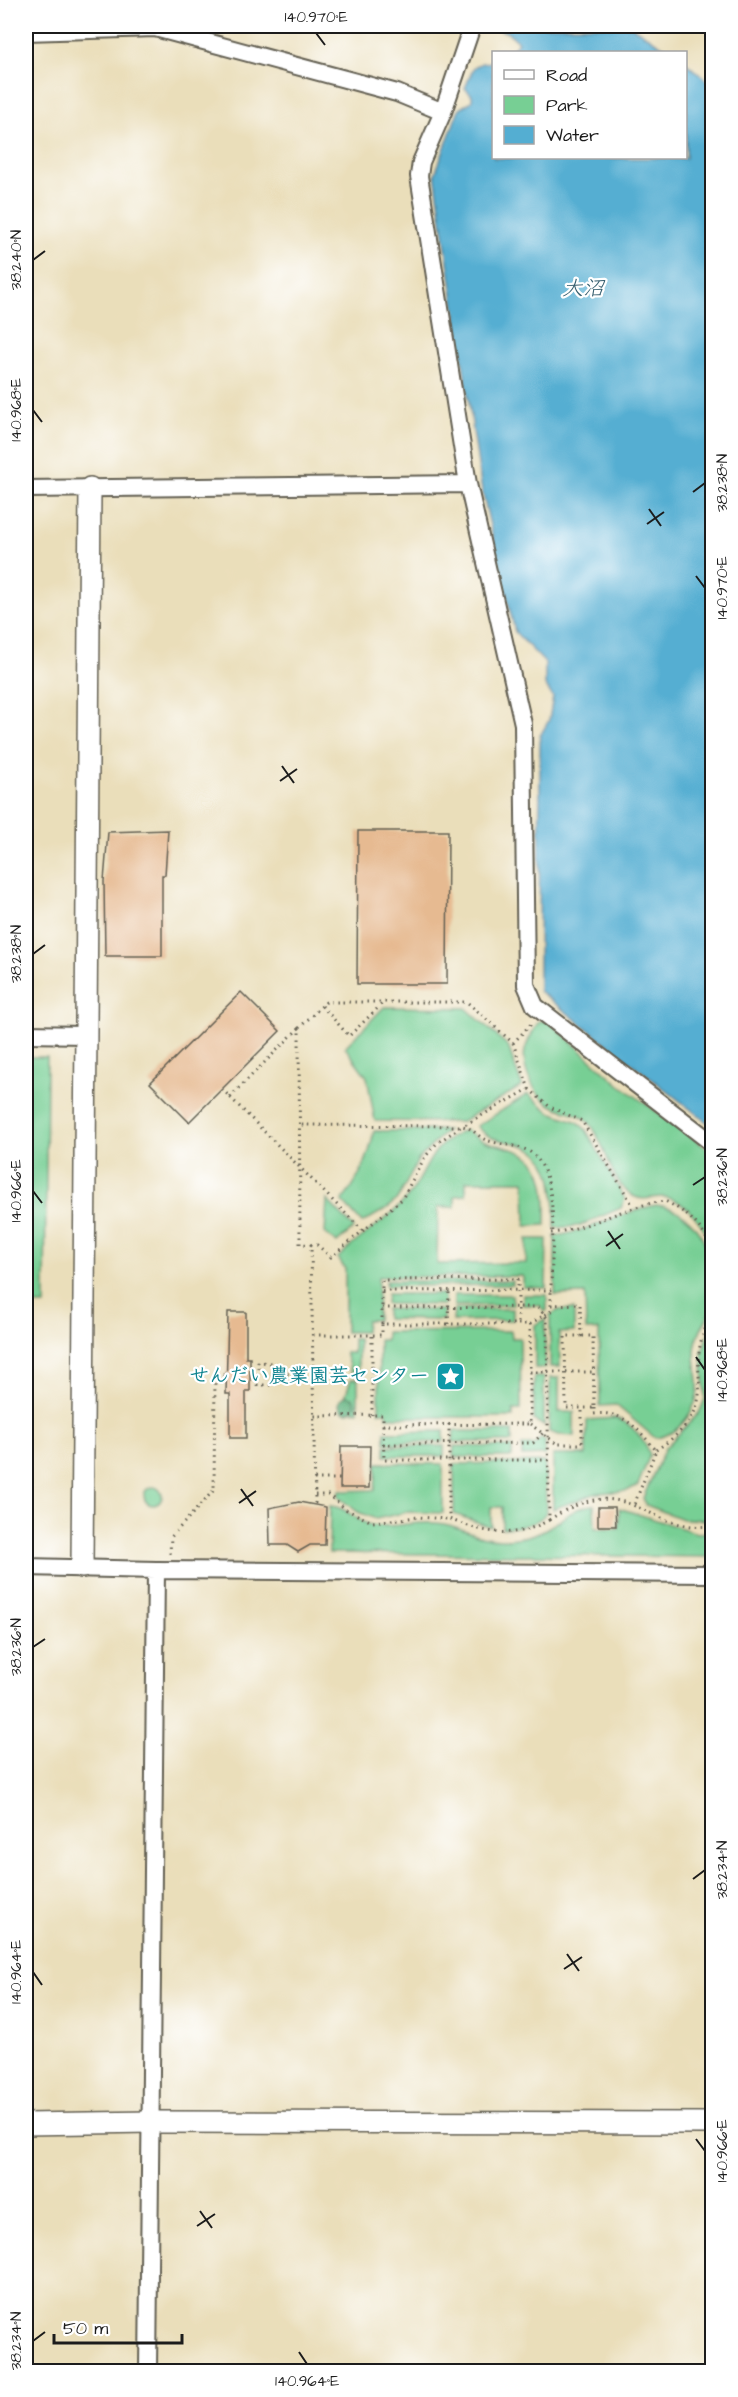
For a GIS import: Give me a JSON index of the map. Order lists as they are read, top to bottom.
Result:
{
  "water": ["大沼"],
  "places": {
    "place": ["せんだい農業園芸センター"]
  },
  "legend": ["Road", "Park", "Water"],
  "scale_bar": "50 m",
  "coordinates": [
    "140.970°E",
    "38.240°N",
    "140.968°E",
    "38.238°N",
    "38.236°N",
    "140.966°E",
    "38.234°N",
    "140.964°E"
  ]
}
